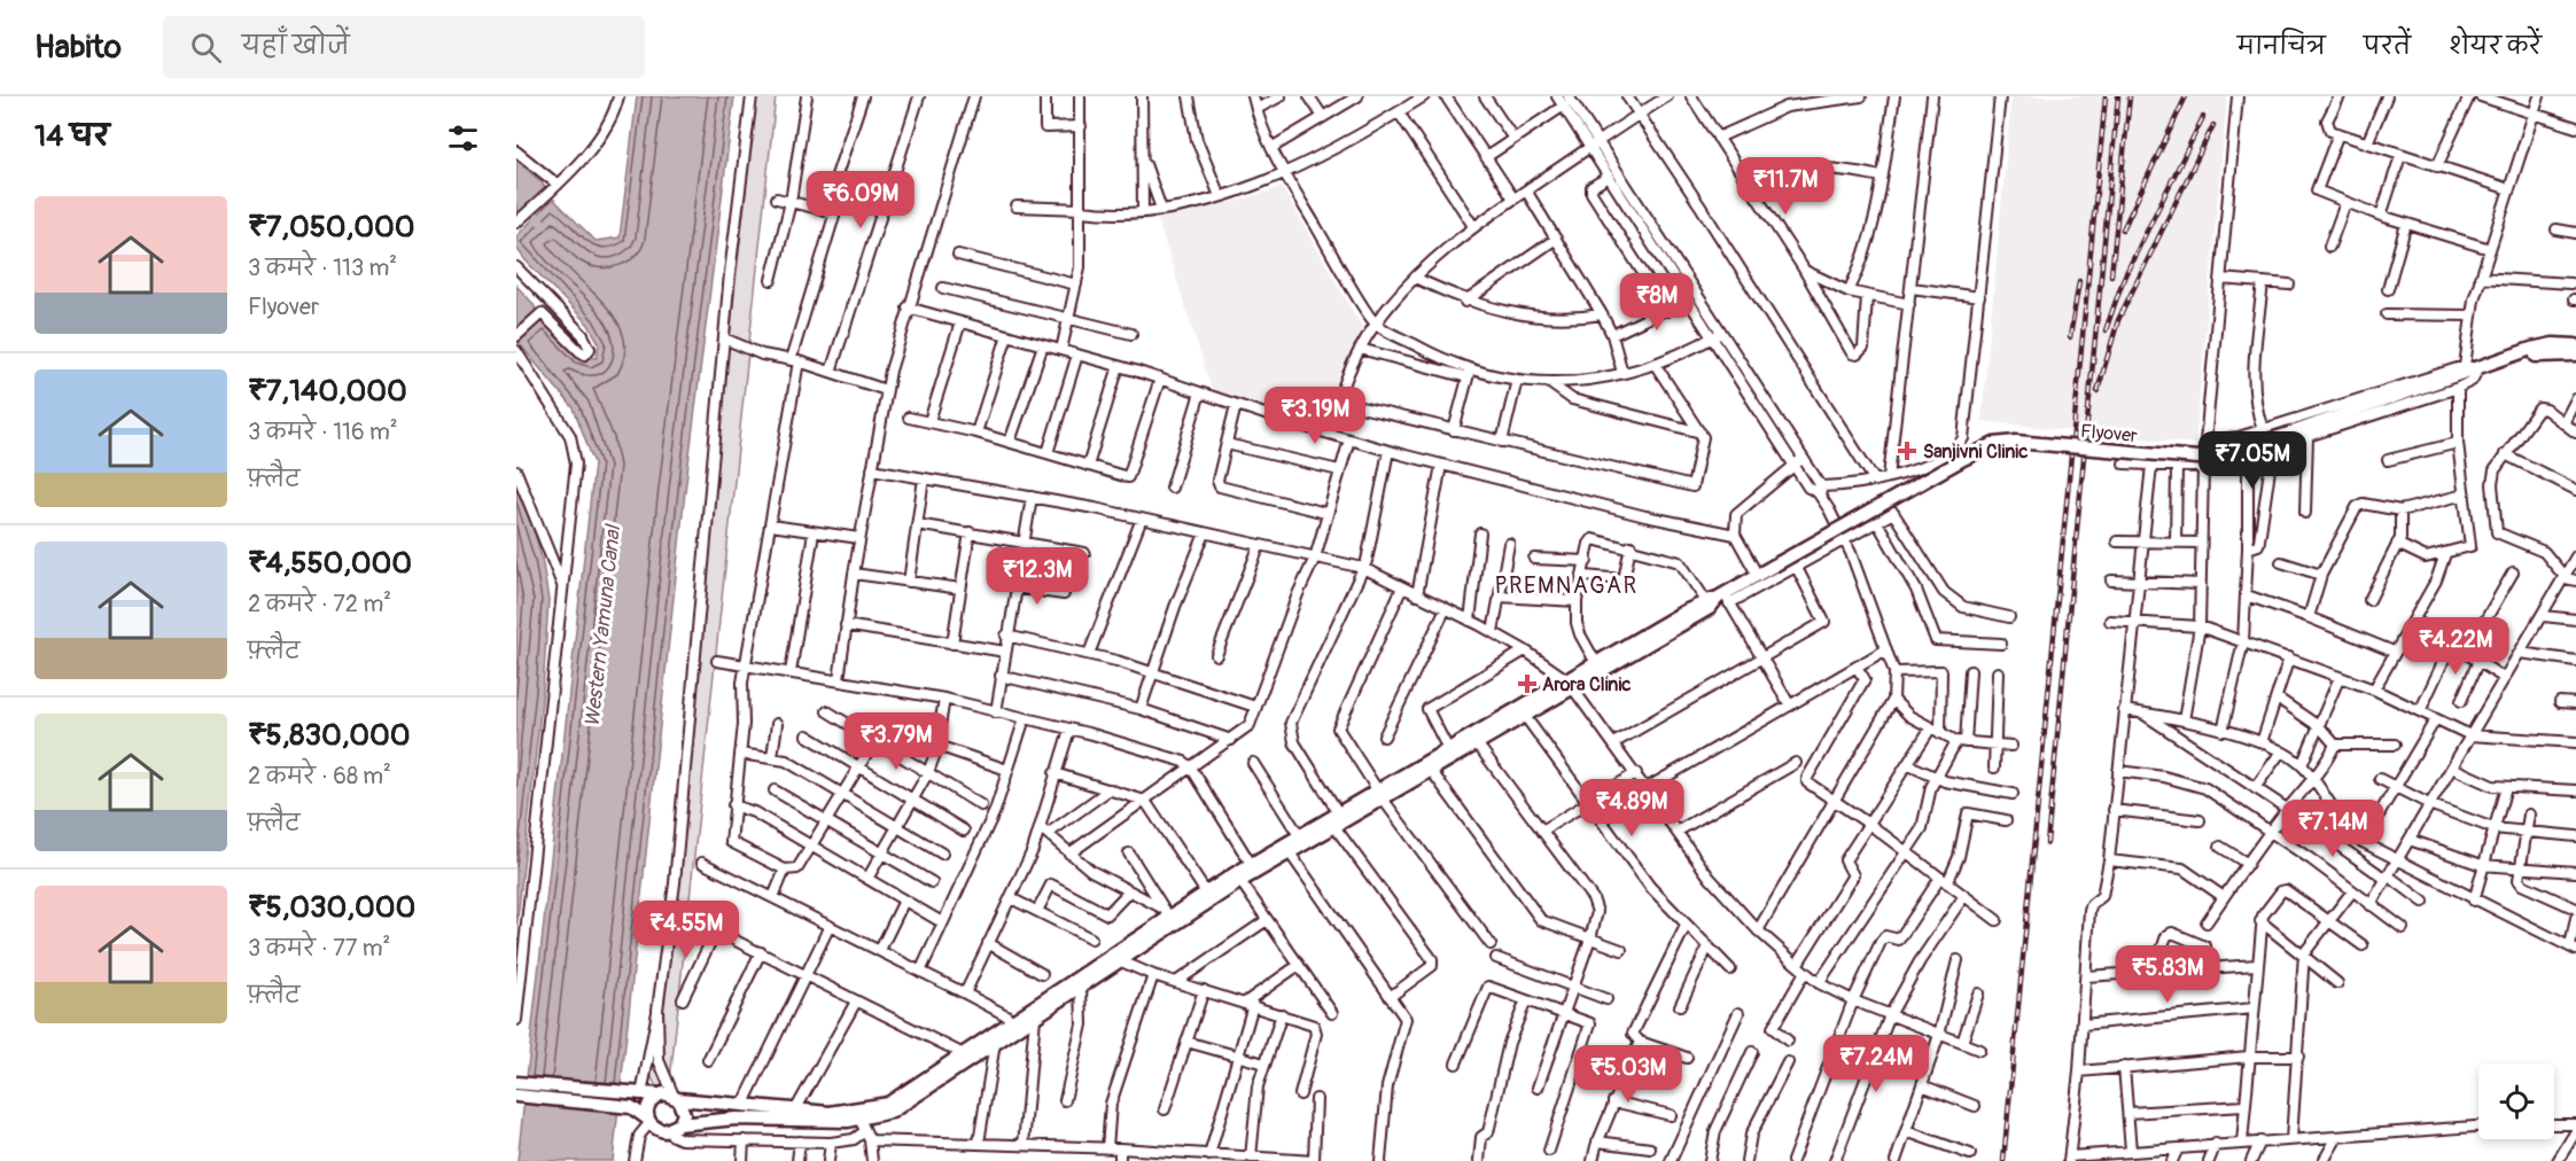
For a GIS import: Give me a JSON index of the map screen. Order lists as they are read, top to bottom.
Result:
{
  "streets": {
    "highway": ["Flyover"]
  },
  "districts": ["PREMNAGAR"],
  "water": ["Western Yamuna Canal"],
  "places": {
    "health": ["Sanjivni Clinic", "Arora Clinic"]
  },
  "page": {
    "header": "Habito",
    "search": "यहाँ खोजें",
    "nav": ["मानचित्र", "परतें", "शेयर करें"],
    "heading": "14 घर",
    "price": [
      "₹11.7M",
      "₹6.09M",
      "₹8M",
      "₹3.19M",
      "₹7.05M",
      "₹12.3M",
      "₹4.22M",
      "₹3.79M",
      "₹4.89M",
      "₹7.14M",
      "₹4.55M",
      "₹5.83M",
      "₹7.24M",
      "₹5.03M"
    ],
    "list": [
      {
        "name": "₹7,050,000",
        "note": "3 कमरे · 113 m² · Flyover"
      },
      {
        "name": "₹7,140,000",
        "note": "3 कमरे · 116 m² · फ़्लैट"
      },
      {
        "name": "₹4,550,000",
        "note": "2 कमरे · 72 m² · फ़्लैट"
      },
      {
        "name": "₹5,830,000",
        "note": "2 कमरे · 68 m² · फ़्लैट"
      },
      {
        "name": "₹5,030,000",
        "note": "3 कमरे · 77 m² · फ़्लैट"
      }
    ]
  }
}
